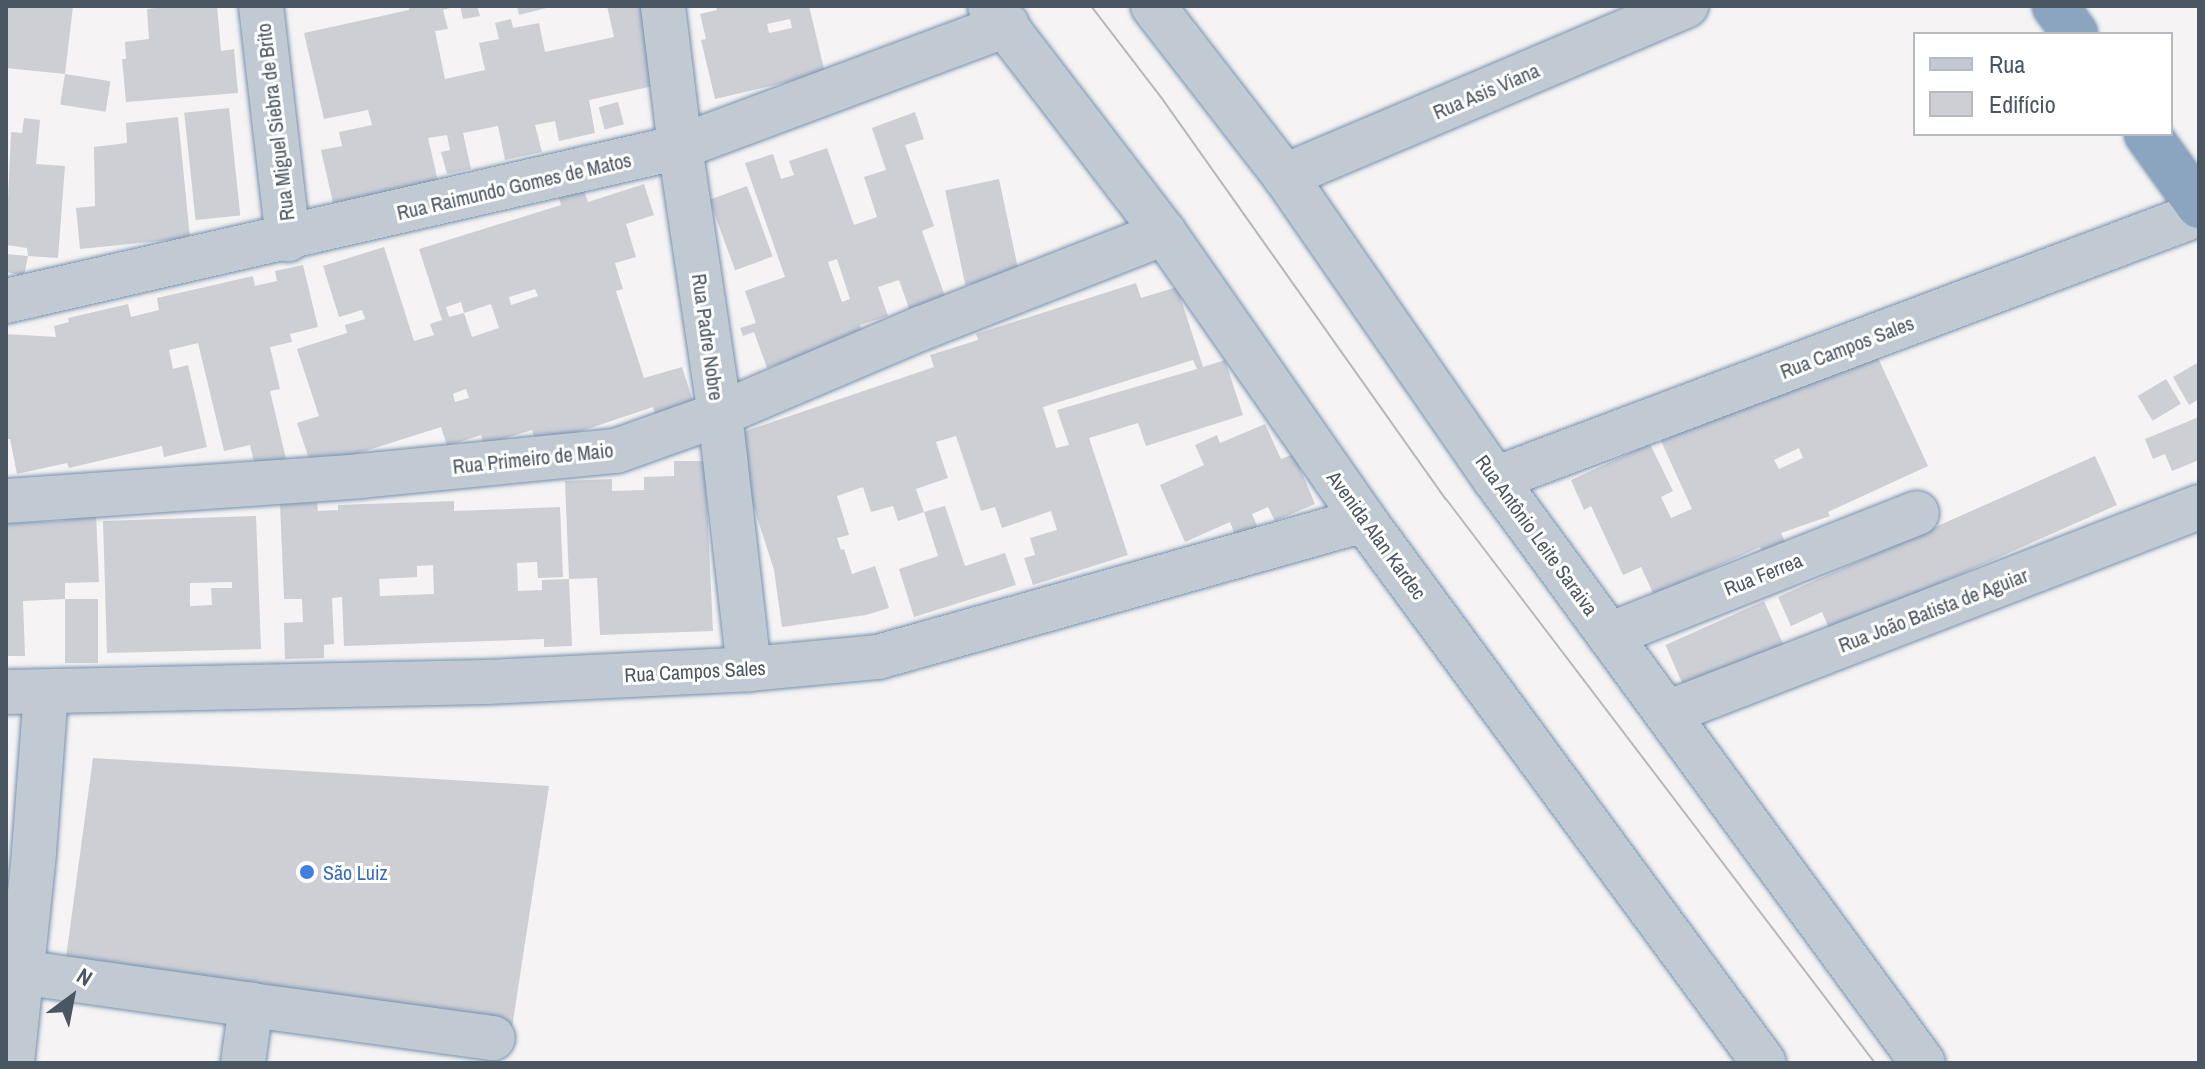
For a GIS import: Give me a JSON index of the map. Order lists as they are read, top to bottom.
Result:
{
  "streets": {
    "street": [
      "Rua Asis Viana",
      "Rua Miguel Siebra de Brito",
      "Rua Raimundo Gomes de Matos",
      "Rua Padre Nobre",
      "Rua Campos Sales",
      "Rua Primeiro de Maio",
      "Avenida Alan Kardec",
      "Rua Antônio Leite Saraiva",
      "Rua Ferrea",
      "Rua João Batista de Aguiar"
    ]
  },
  "crossings": [
    ["Rua Asis Viana", "Rua Antônio Leite Saraiva"],
    ["Rua Miguel Siebra de Brito", "Rua Raimundo Gomes de Matos"],
    ["Rua Raimundo Gomes de Matos", "Rua Padre Nobre"],
    ["Rua Raimundo Gomes de Matos", "Avenida Alan Kardec"],
    ["Rua Padre Nobre", "Rua Campos Sales"],
    ["Rua Padre Nobre", "Rua Primeiro de Maio"],
    ["Rua Campos Sales", "Avenida Alan Kardec"],
    ["Rua Campos Sales", "Rua Antônio Leite Saraiva"],
    ["Rua Primeiro de Maio", "Avenida Alan Kardec"],
    ["Rua Antônio Leite Saraiva", "Rua Ferrea"],
    ["Rua Antônio Leite Saraiva", "Rua João Batista de Aguiar"]
  ],
  "places": ["São Luiz"],
  "legend": ["Rua", "Edifício"],
  "north": "top right"
}
